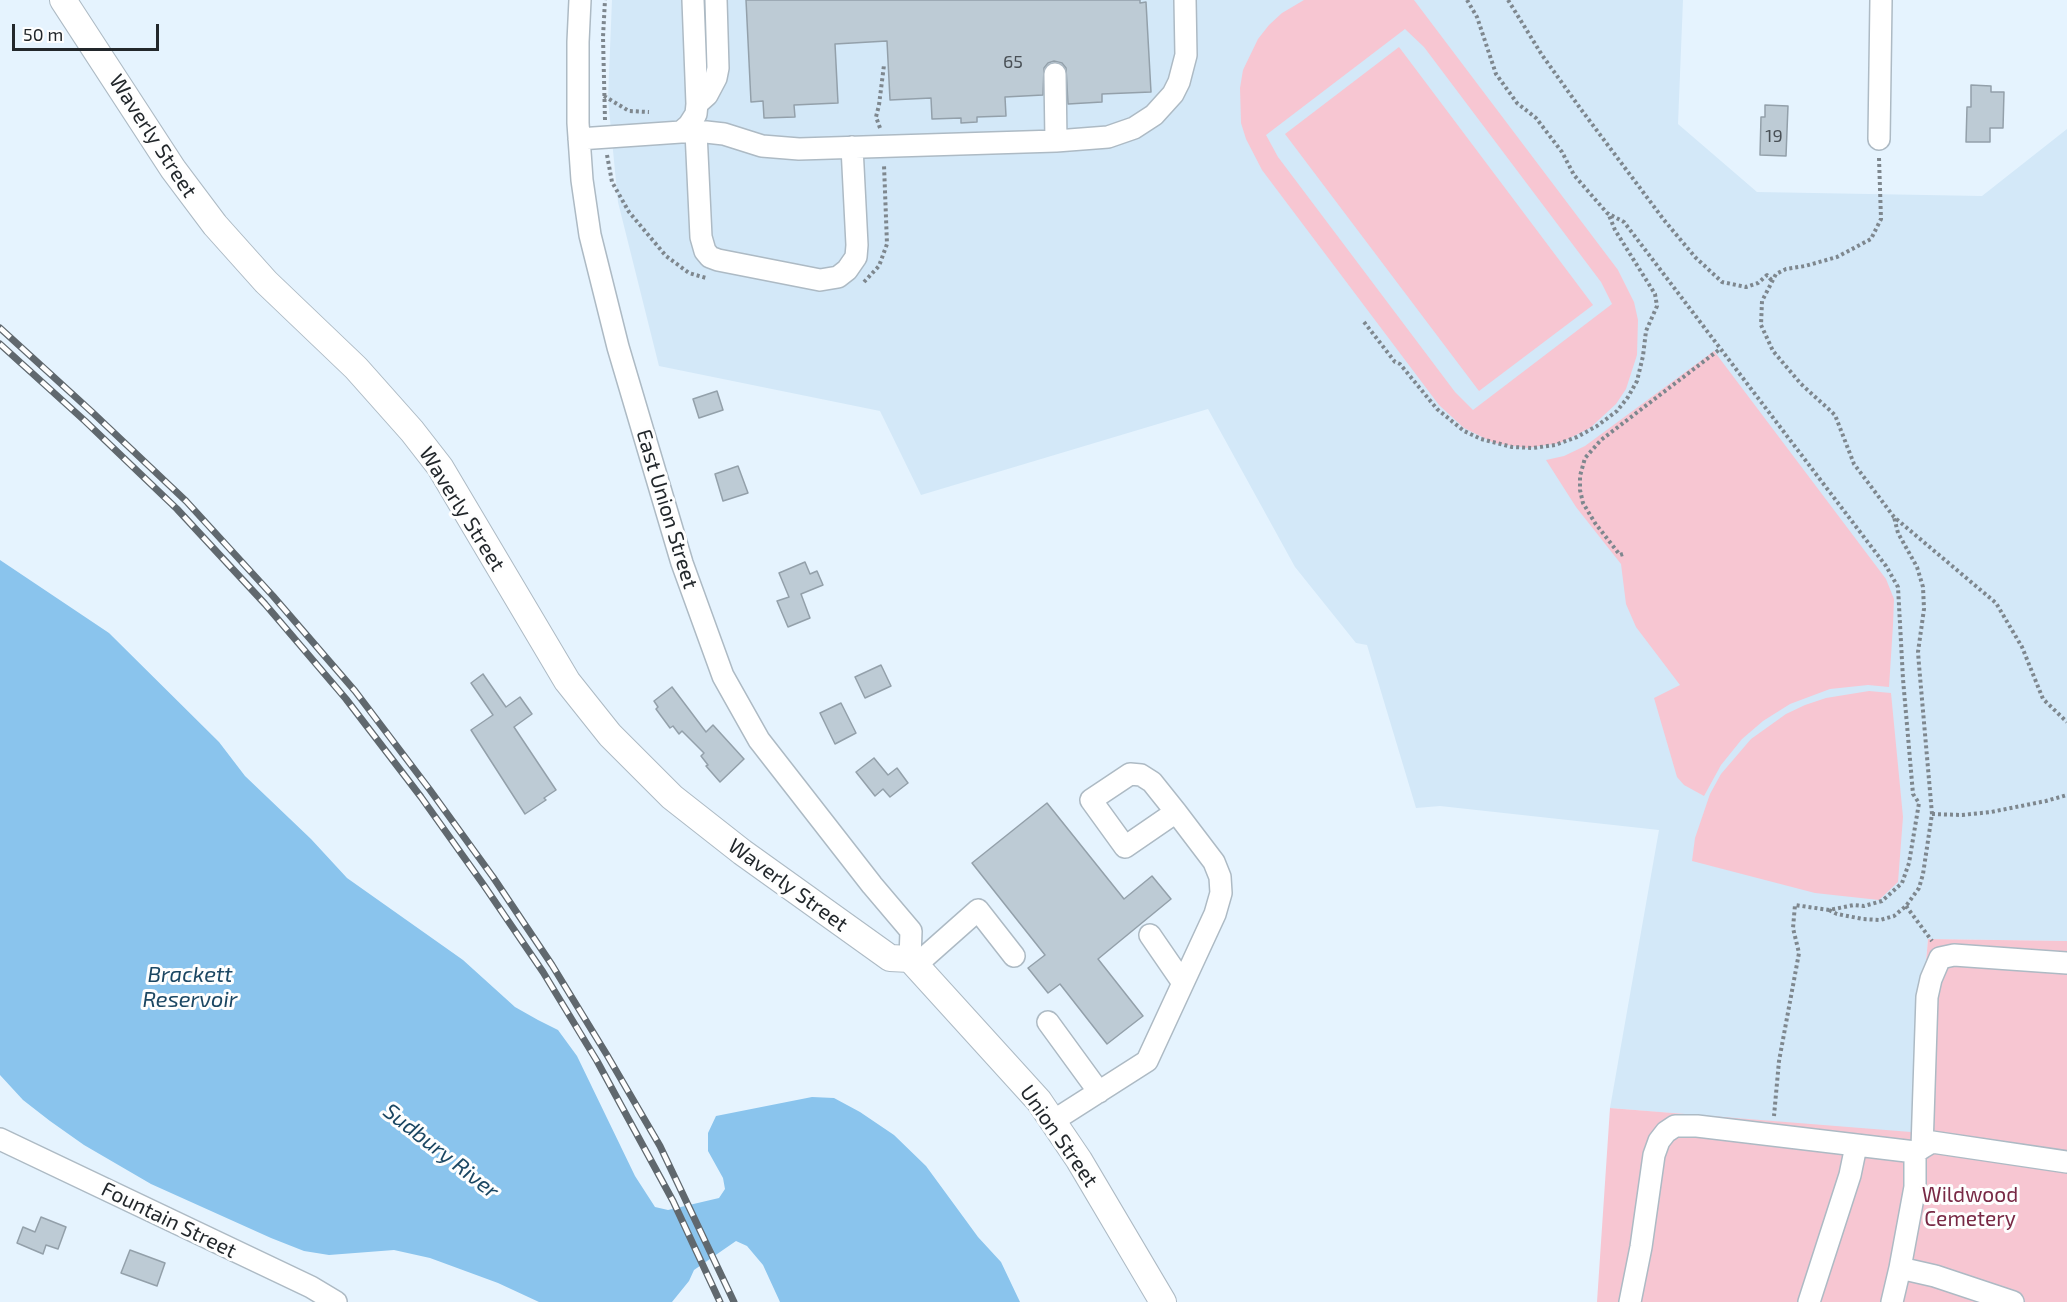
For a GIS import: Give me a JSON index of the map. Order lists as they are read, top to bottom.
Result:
{
  "streets": {
    "main road": ["Waverly Street", "Union Street"],
    "street": ["East Union Street", "Fountain Street"]
  },
  "crossings": [
    ["Waverly Street", "East Union Street"],
    ["Waverly Street", "Union Street"],
    ["East Union Street", "Union Street"]
  ],
  "water": ["Brackett Reservoir", "Sudbury River"],
  "parks": ["Wildwood Cemetery"],
  "house_numbers": ["65", "19"],
  "scale_bar": "50 m"
}
